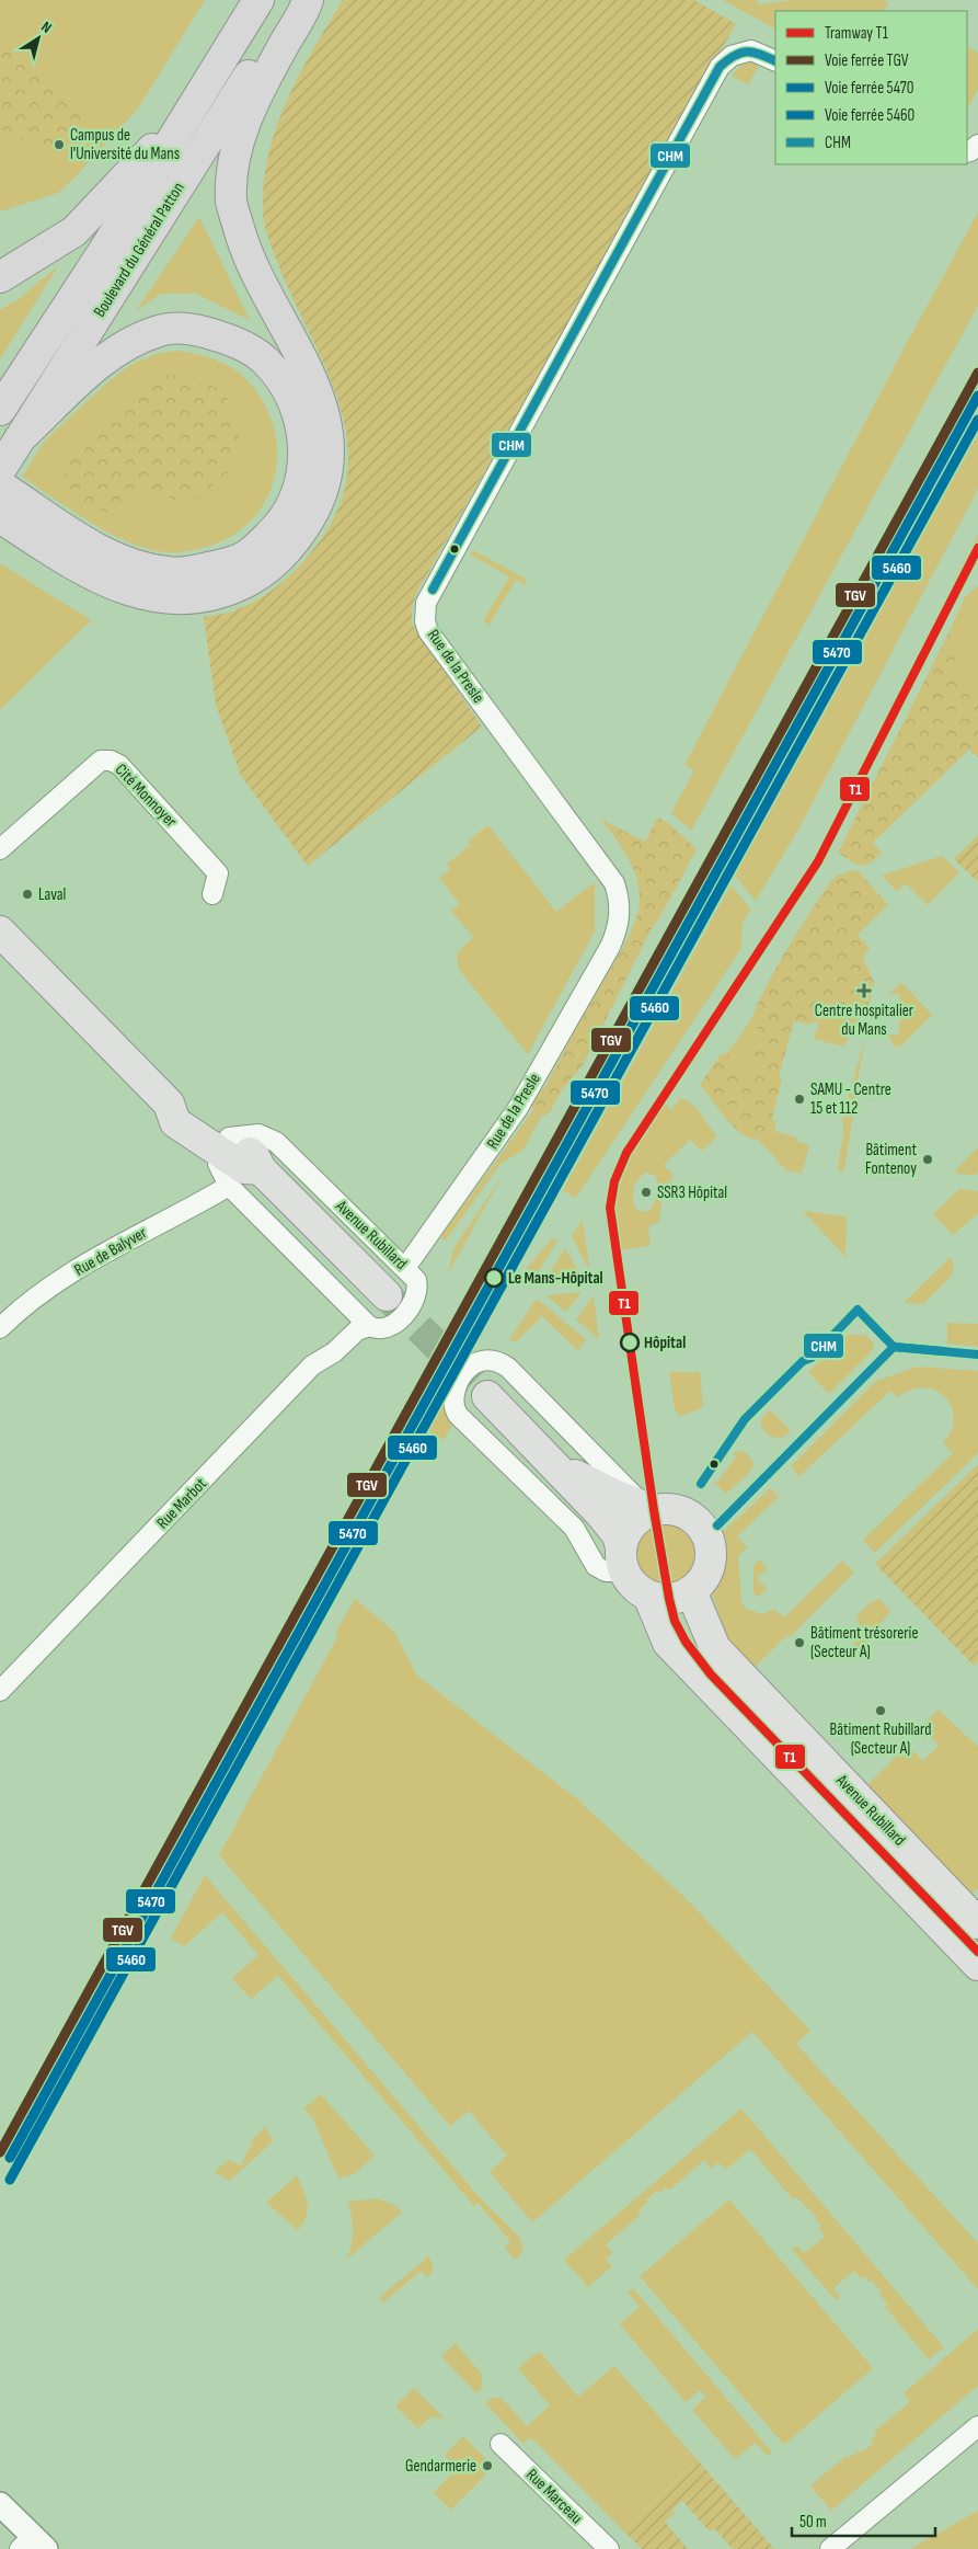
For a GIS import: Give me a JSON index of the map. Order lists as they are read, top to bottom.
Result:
{
  "streets": {
    "highway": ["Boulevard du Général Patton"],
    "main road": ["Avenue Rubillard"],
    "street": [
      "Rue de la Presle",
      "Cité Monnoyer",
      "Rue de Balyver",
      "Rue Marbot",
      "Rue Marceau"
    ]
  },
  "crossings": [
    ["Rue de la Presle", "Avenue Rubillard"],
    ["Avenue Rubillard", "Rue Marbot"]
  ],
  "places": {
    "other": [
      "Campus de l'Université du Mans",
      "Laval",
      "SAMU - Centre 15 et 112",
      "Bâtiment Fontenoy",
      "SSR3 Hôpital",
      "Le Mans-Hôpital",
      "Hôpital",
      "Bâtiment trésorerie (Secteur A)",
      "Bâtiment Rubillard (Secteur A)",
      "Gendarmerie"
    ],
    "health": ["Centre hospitalier du Mans"]
  },
  "lines": [
    "transit line CHM",
    "rail line TGV",
    "rail line 5470",
    "rail line 5460",
    "tram line T1"
  ],
  "legend": [
    "Tramway T1",
    "Voie ferrée TGV",
    "Voie ferrée 5470",
    "Voie ferrée 5460",
    "CHM"
  ],
  "scale_bar": "50 m",
  "north": "top right"
}
